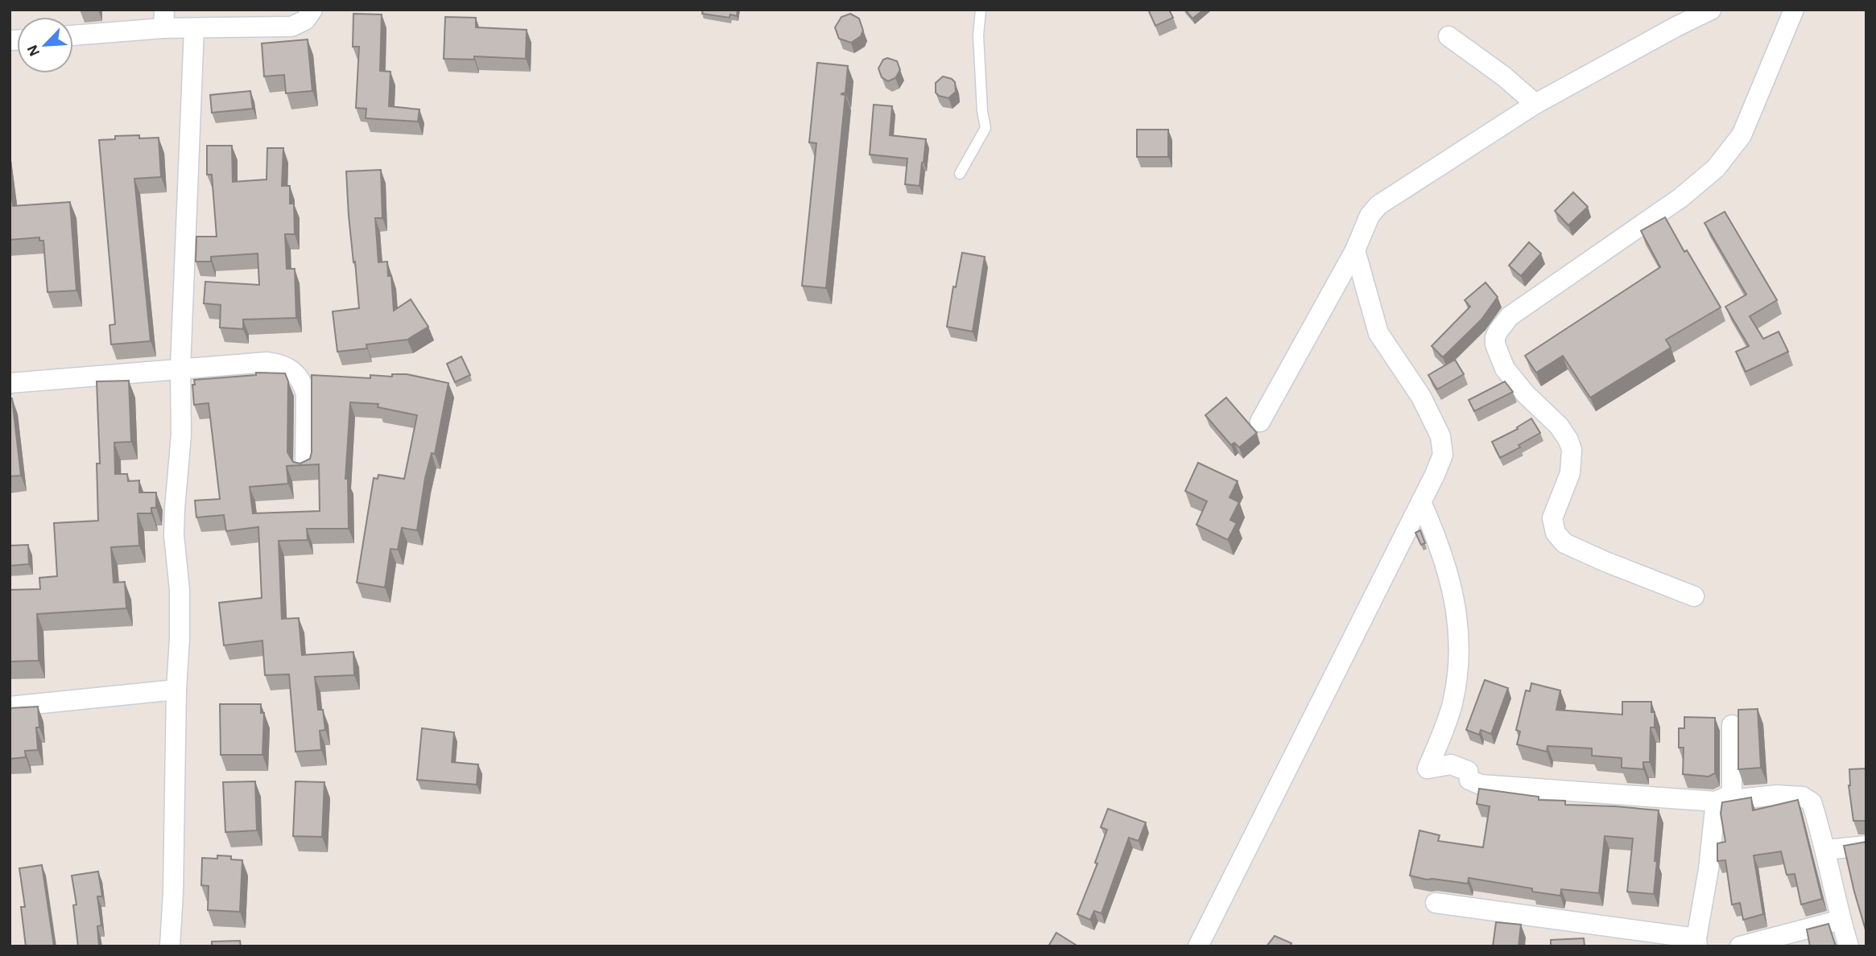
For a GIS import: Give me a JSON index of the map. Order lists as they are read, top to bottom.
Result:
{
  "north": "bottom left"
}
